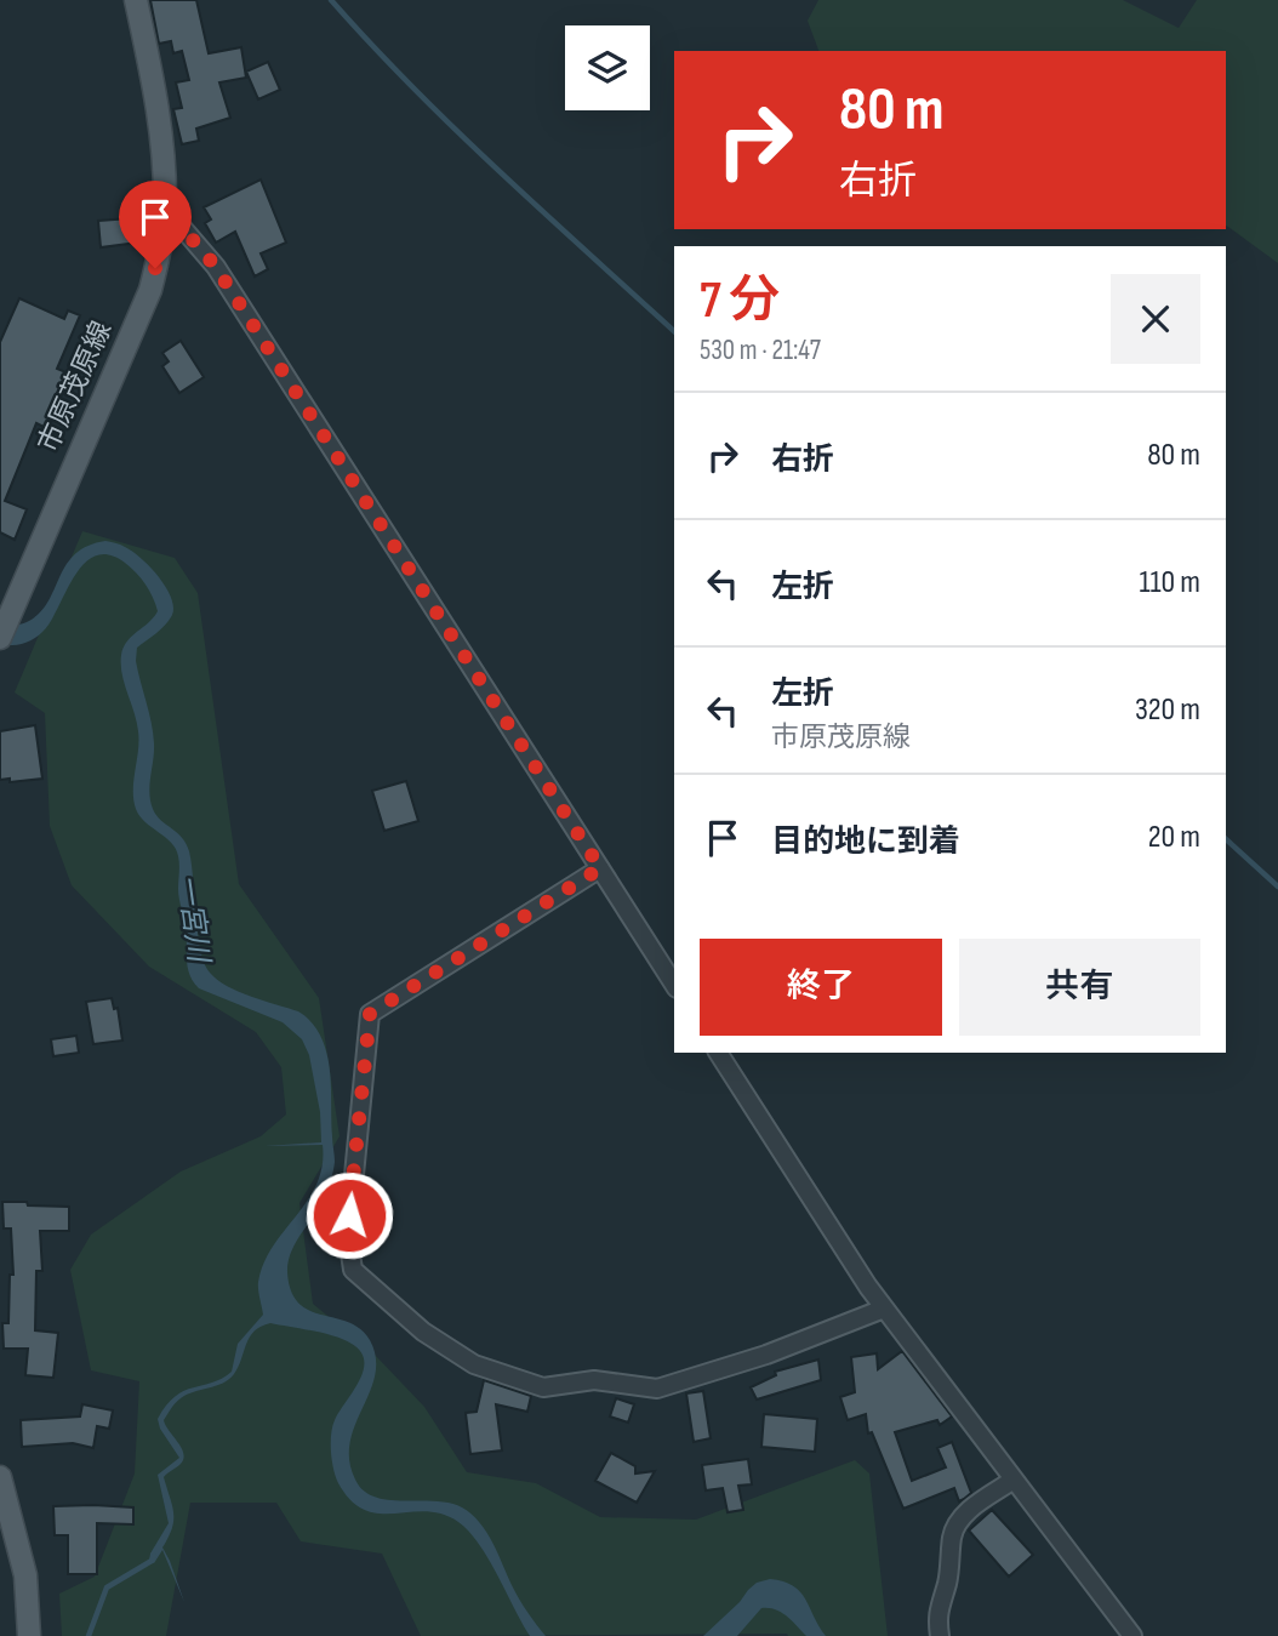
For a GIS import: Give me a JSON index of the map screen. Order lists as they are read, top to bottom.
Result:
{
  "streets": {
    "main road": ["市原茂原線"]
  },
  "water": ["一宮川"],
  "page": {
    "turn": ["80 m", "右折"],
    "heading": ["7 分", "530 m · 21:47"],
    "list": [
      {
        "name": "右折",
        "value": "80 m"
      },
      {
        "name": "左折",
        "value": "110 m"
      },
      {
        "name": "左折",
        "note": "市原茂原線",
        "value": "320 m"
      },
      {
        "name": "目的地に到着",
        "value": "20 m"
      }
    ],
    "buttons": ["終了", "共有"]
  }
}
